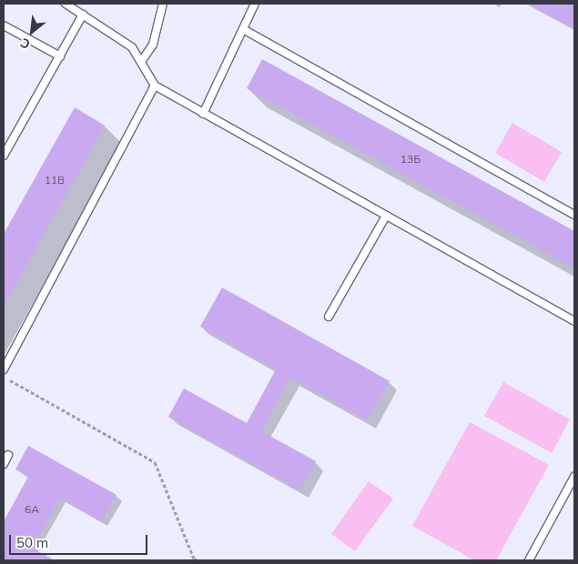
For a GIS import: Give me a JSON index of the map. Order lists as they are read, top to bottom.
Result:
{
  "house_numbers": ["13Б", "11В", "6А"],
  "scale_bar": "50 m",
  "north": "bottom left"
}
